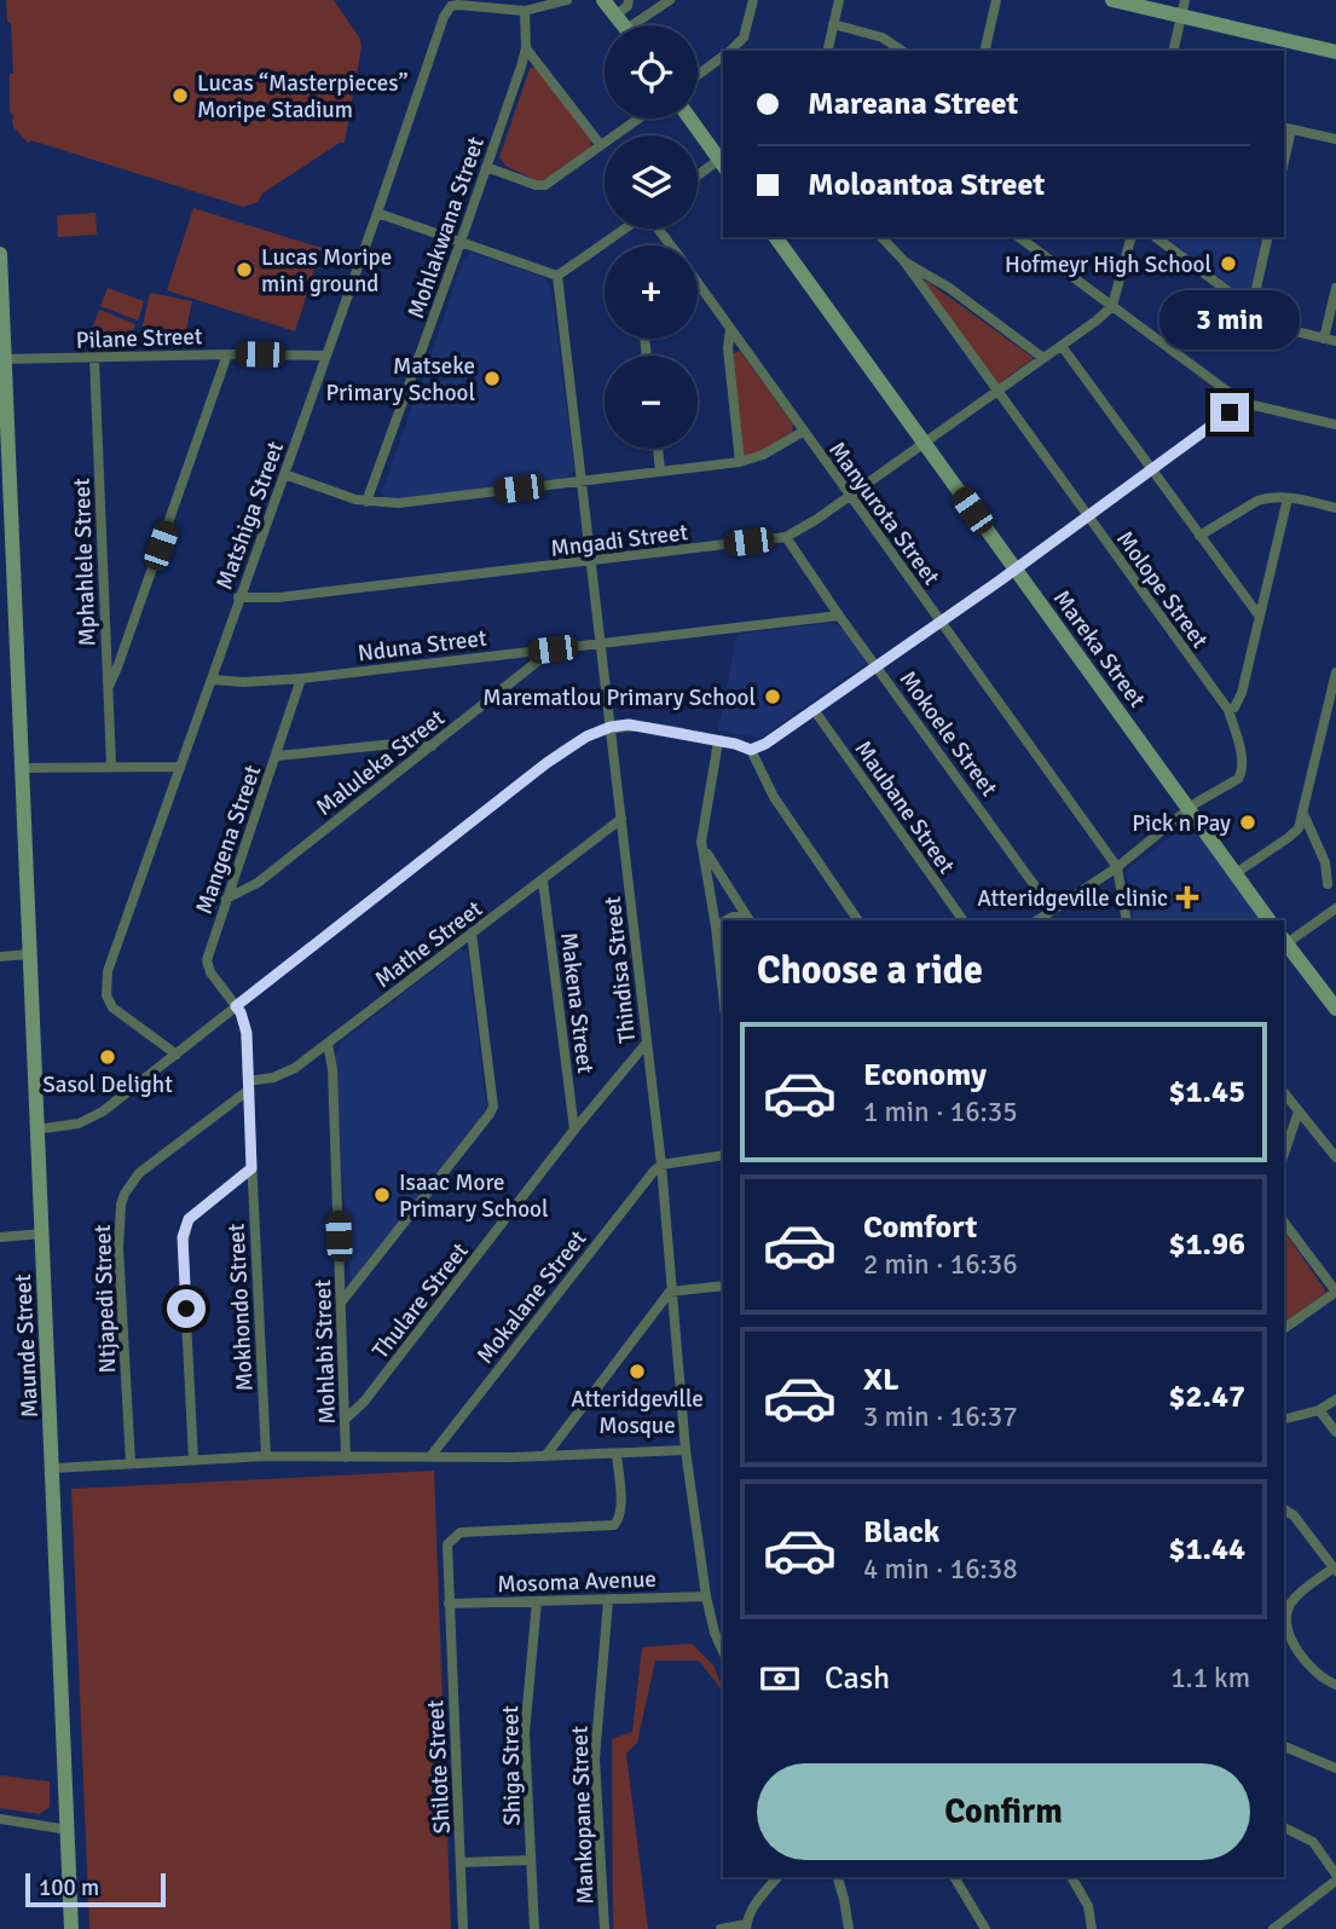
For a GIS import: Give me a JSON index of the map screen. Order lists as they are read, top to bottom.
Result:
{
  "streets": {
    "street": [
      "Mohlakwana Street",
      "Pilane Street",
      "Manyurota Street",
      "Matshiga Street",
      "Mngadi Street",
      "Mphahlele Street",
      "Molope Street",
      "Nduna Street",
      "Mareka Street",
      "Mokoele Street",
      "Maluleka Street",
      "Maubane Street",
      "Mangena Street",
      "Mathe Street",
      "Thindisa Street",
      "Makena Street",
      "Mokalane Street",
      "Ntjapedi Street",
      "Thulare Street",
      "Mokhondo Street",
      "Maunde Street",
      "Mohlabi Street",
      "Mosoma Avenue",
      "Shiga Street",
      "Shilote Street",
      "Mankopane Street"
    ]
  },
  "crossings": [
    ["Mohlakwana Street", "Matshiga Street"],
    ["Pilane Street", "Matshiga Street"],
    ["Pilane Street", "Mphahlele Street"],
    ["Pilane Street", "Maunde Street"],
    ["Manyurota Street", "Mngadi Street"],
    ["Matshiga Street", "Mngadi Street"],
    ["Matshiga Street", "Nduna Street"],
    ["Mngadi Street", "Molope Street"],
    ["Mngadi Street", "Mareka Street"],
    ["Mngadi Street", "Mokoele Street"],
    ["Mngadi Street", "Thindisa Street"],
    ["Molope Street", "Mareka Street"],
    ["Nduna Street", "Mokoele Street"],
    ["Nduna Street", "Maluleka Street"],
    ["Nduna Street", "Mangena Street"],
    ["Nduna Street", "Thindisa Street"],
    ["Maluleka Street", "Mangena Street"],
    ["Mangena Street", "Mokhondo Street"],
    ["Mathe Street", "Thindisa Street"],
    ["Mathe Street", "Makena Street"],
    ["Mathe Street", "Ntjapedi Street"],
    ["Mathe Street", "Mokhondo Street"],
    ["Mathe Street", "Mohlabi Street"],
    ["Thindisa Street", "Mokalane Street"],
    ["Thindisa Street", "Thulare Street"],
    ["Thindisa Street", "Mosoma Avenue"],
    ["Makena Street", "Thulare Street"],
    ["Ntjapedi Street", "Mokhondo Street"],
    ["Thulare Street", "Mohlabi Street"],
    ["Mosoma Avenue", "Shiga Street"],
    ["Mosoma Avenue", "Shilote Street"],
    ["Mosoma Avenue", "Mankopane Street"]
  ],
  "places": {
    "other": [
      "Lucas “Masterpieces” Moripe Stadium",
      "Hofmeyr High School",
      "Lucas Moripe mini ground",
      "Matseke Primary School",
      "Marematlou Primary School",
      "Pick n Pay",
      "Sasol Delight",
      "Isaac More Primary School",
      "Atteridgeville Mosque"
    ],
    "health": ["Atteridgeville clinic"]
  },
  "scale_bar": "100 m",
  "page": {
    "map_buttons": ["+", "−"],
    "banner": ["Mareana Street", "Moloantoa Street"],
    "bubble": "3 min",
    "heading": "Choose a ride",
    "list": [
      {
        "name": "Economy",
        "note": "1 min · 16:35",
        "value": "$1.45"
      },
      {
        "name": "Comfort",
        "note": "2 min · 16:36",
        "value": "$1.96"
      },
      {
        "name": "XL",
        "note": "3 min · 16:37",
        "value": "$2.47"
      },
      {
        "name": "Black",
        "note": "4 min · 16:38",
        "value": "$1.44"
      }
    ],
    "pay": ["Cash", "1.1 km"],
    "buttons": "Confirm",
    "scale": "100 m"
  }
}
